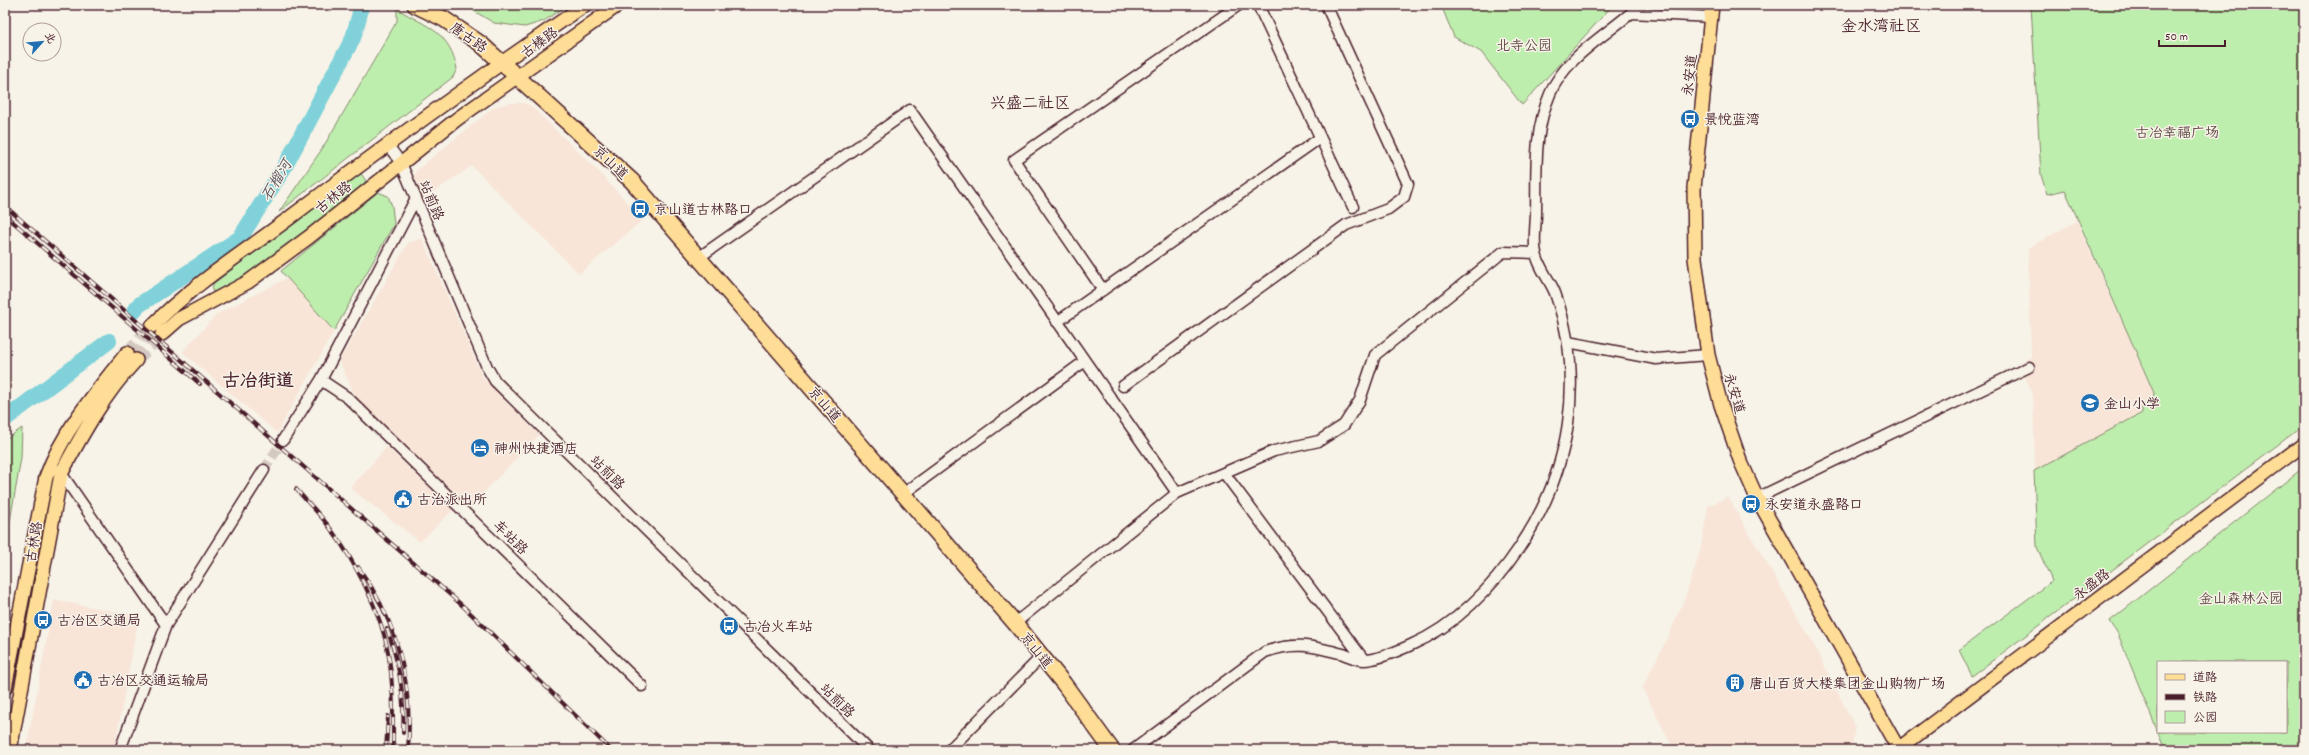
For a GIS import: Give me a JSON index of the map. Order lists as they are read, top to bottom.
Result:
{
  "streets": {
    "highway": ["唐古路", "京山道"],
    "main road": [
      "古榛路",
      "永安道",
      "古林路",
      "永盛路"
    ],
    "street": ["站前路", "车站路"]
  },
  "crossings": [
    ["唐古路", "古榛路"],
    ["唐古路", "京山道"],
    ["唐古路", "古林路"],
    ["古榛路", "京山道"],
    ["古榛路", "古林路"],
    ["永安道", "永盛路"],
    ["京山道", "古林路"],
    ["古林路", "站前路"]
  ],
  "districts": ["金水湾社区", "兴盛二社区", "古冶街道"],
  "water": ["石榴河"],
  "parks": ["北寺公园", "古冶幸福广场", "金山森林公园"],
  "places": {
    "bus stop": [
      "景悦蓝湾",
      "京山道古林路口",
      "永安道永盛路口",
      "古冶区交通局",
      "古冶火车站"
    ],
    "school or university": ["金山小学"],
    "hotel": ["神州快捷酒店"],
    "public building": ["古治派出所", "古冶区交通运输局"],
    "building": ["唐山百货大楼集团金山购物广场"]
  },
  "legend": ["道路", "铁路", "公园"],
  "scale_bar": "50 m",
  "north": "top right"
}
